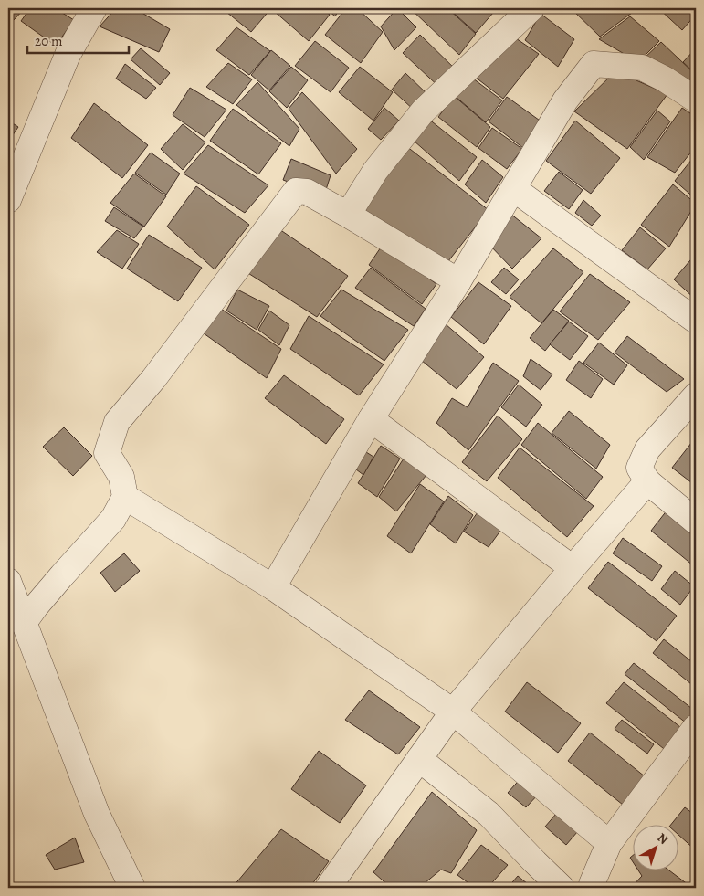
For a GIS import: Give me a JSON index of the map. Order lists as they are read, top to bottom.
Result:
{
  "scale_bar": "20 m",
  "north": "top right"
}
